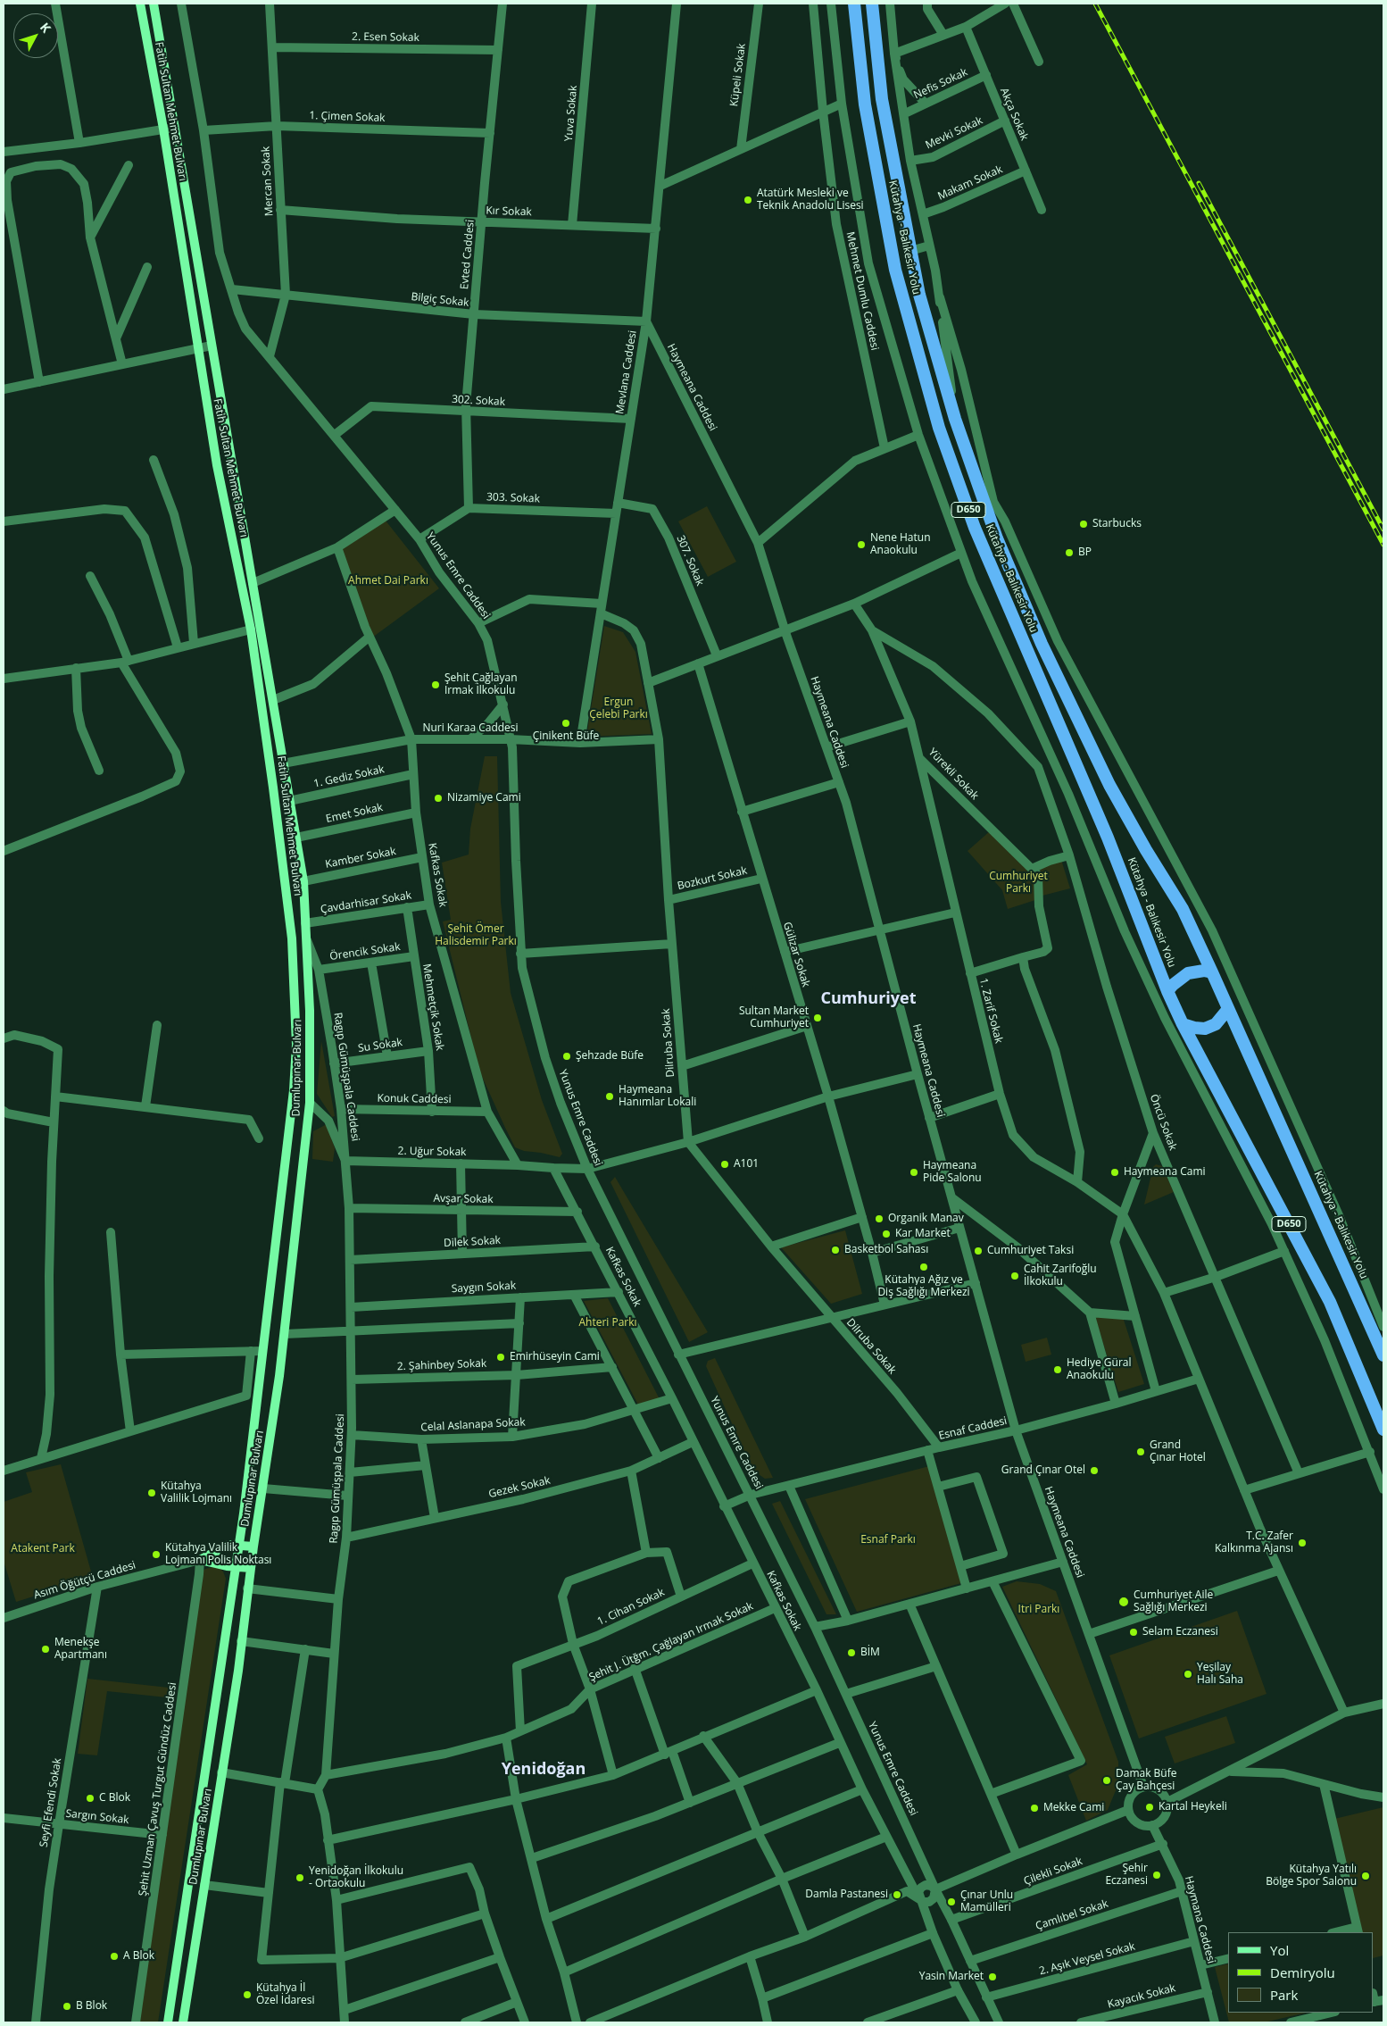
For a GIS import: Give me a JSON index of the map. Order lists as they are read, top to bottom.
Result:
{
  "streets": {
    "highway": ["Kütahya - Balıkesir Yolu", "D650"],
    "main road": ["Fatih Sultan Mehmet Bulvarı", "Dumlupınar Bulvarı"],
    "street": [
      "2. Esen Sokak",
      "Küpeli Sokak",
      "Nefis Sokak",
      "Yuva Sokak",
      "Akça Sokak",
      "1. Çimen Sokak",
      "Mevki Sokak",
      "Mercan Sokak",
      "Makam Sokak",
      "Kır Sokak",
      "Evted Caddesi",
      "Mehmet Dumlu Caddesi",
      "Bilgiç Sokak",
      "Mevlana Caddesi",
      "Haymeana Caddesi",
      "302. Sokak",
      "303. Sokak",
      "307. Sokak",
      "Yunus Emre Caddesi",
      "Nuri Karaa Caddesi",
      "Yürekli Sokak",
      "1. Gediz Sokak",
      "Emet Sokak",
      "Kamber Sokak",
      "Kafkas Sokak",
      "Bozkurt Sokak",
      "Çavdarhisar Sokak",
      "Örencik Sokak",
      "Gülizar Sokak",
      "Mehmetçik Sokak",
      "1. Zarif Sokak",
      "Dilruba Sokak",
      "Su Sokak",
      "Ragıp Gümüşpala Caddesi",
      "Konuk Caddesi",
      "Öncü Sokak",
      "2. Uğur Sokak",
      "Avşar Sokak",
      "Dilek Sokak",
      "Saygın Sokak",
      "2. Şahinbey Sokak",
      "Celal Aslanapa Sokak",
      "Esnaf Caddesi",
      "Gezek Sokak",
      "Asım Öğütçü Caddesi",
      "1. Cihan Sokak",
      "Şehit J. Ütğm. Çağlayan Irmak Sokak",
      "Şehit Uzman Çavuş Turgut Gündüz Caddesi",
      "Seyfi Efendi Sokak",
      "Sargın Sokak",
      "Çilekli Sokak",
      "Çamlıbel Sokak",
      "Haymana Caddesi",
      "2. Aşık Veysel Sokak",
      "Kayacık Sokak"
    ]
  },
  "crossings": [
    ["2. Esen Sokak", "Mercan Sokak"],
    ["2. Esen Sokak", "Evted Caddesi"],
    ["Nefis Sokak", "Akça Sokak"],
    ["Fatih Sultan Mehmet Bulvarı", "Nuri Karaa Caddesi"],
    ["Fatih Sultan Mehmet Bulvarı", "1. Gediz Sokak"],
    ["Fatih Sultan Mehmet Bulvarı", "Emet Sokak"],
    ["Fatih Sultan Mehmet Bulvarı", "Kamber Sokak"],
    ["Fatih Sultan Mehmet Bulvarı", "Çavdarhisar Sokak"],
    ["Fatih Sultan Mehmet Bulvarı", "Dumlupınar Bulvarı"],
    ["Fatih Sultan Mehmet Bulvarı", "Ragıp Gümüşpala Caddesi"],
    ["Yuva Sokak", "Kır Sokak"],
    ["Akça Sokak", "Mevki Sokak"],
    ["Akça Sokak", "Makam Sokak"],
    ["1. Çimen Sokak", "Mercan Sokak"],
    ["1. Çimen Sokak", "Evted Caddesi"],
    ["1. Çimen Sokak", "Yunus Emre Caddesi"],
    ["Mercan Sokak", "Kır Sokak"],
    ["Mercan Sokak", "Bilgiç Sokak"],
    ["Mercan Sokak", "Yunus Emre Caddesi"],
    ["Kır Sokak", "Evted Caddesi"],
    ["Kır Sokak", "Mevlana Caddesi"],
    ["Evted Caddesi", "Bilgiç Sokak"],
    ["Evted Caddesi", "302. Sokak"],
    ["Evted Caddesi", "303. Sokak"],
    ["Bilgiç Sokak", "Mevlana Caddesi"],
    ["Bilgiç Sokak", "Haymeana Caddesi"],
    ["Bilgiç Sokak", "Yunus Emre Caddesi"],
    ["Mevlana Caddesi", "Haymeana Caddesi"],
    ["Mevlana Caddesi", "302. Sokak"],
    ["Mevlana Caddesi", "303. Sokak"],
    ["Mevlana Caddesi", "307. Sokak"],
    ["Mevlana Caddesi", "Nuri Karaa Caddesi"],
    ["Mevlana Caddesi", "Dilruba Sokak"],
    ["Haymeana Caddesi", "Esnaf Caddesi"],
    ["Haymeana Caddesi", "Haymana Caddesi"],
    ["302. Sokak", "Yunus Emre Caddesi"],
    ["Yunus Emre Caddesi", "Nuri Karaa Caddesi"],
    ["Yunus Emre Caddesi", "Dilruba Sokak"],
    ["Yunus Emre Caddesi", "Esnaf Caddesi"],
    ["Yunus Emre Caddesi", "Çilekli Sokak"],
    ["Nuri Karaa Caddesi", "Kafkas Sokak"],
    ["Nuri Karaa Caddesi", "Dilruba Sokak"],
    ["Yürekli Sokak", "1. Zarif Sokak"],
    ["Yürekli Sokak", "Öncü Sokak"],
    ["1. Gediz Sokak", "Kafkas Sokak"],
    ["Emet Sokak", "Kafkas Sokak"],
    ["Kamber Sokak", "Kafkas Sokak"],
    ["Kafkas Sokak", "Çavdarhisar Sokak"],
    ["Kafkas Sokak", "Konuk Caddesi"],
    ["Kafkas Sokak", "2. Uğur Sokak"],
    ["Kafkas Sokak", "Avşar Sokak"],
    ["Kafkas Sokak", "Dilek Sokak"],
    ["Kafkas Sokak", "Saygın Sokak"],
    ["Kafkas Sokak", "Celal Aslanapa Sokak"],
    ["Kafkas Sokak", "Esnaf Caddesi"],
    ["Kafkas Sokak", "Gezek Sokak"],
    ["Kafkas Sokak", "1. Cihan Sokak"],
    ["Kafkas Sokak", "Şehit J. Ütğm. Çağlayan Irmak Sokak"],
    ["Bozkurt Sokak", "Gülizar Sokak"],
    ["Bozkurt Sokak", "Dilruba Sokak"],
    ["Çavdarhisar Sokak", "Mehmetçik Sokak"],
    ["Örencik Sokak", "Mehmetçik Sokak"],
    ["Örencik Sokak", "Ragıp Gümüşpala Caddesi"],
    ["Mehmetçik Sokak", "Su Sokak"],
    ["Mehmetçik Sokak", "Konuk Caddesi"],
    ["Dilruba Sokak", "Esnaf Caddesi"],
    ["Su Sokak", "Ragıp Gümüşpala Caddesi"],
    ["Dumlupınar Bulvarı", "Ragıp Gümüşpala Caddesi"],
    ["Ragıp Gümüşpala Caddesi", "Konuk Caddesi"],
    ["Ragıp Gümüşpala Caddesi", "2. Uğur Sokak"],
    ["Ragıp Gümüşpala Caddesi", "Avşar Sokak"],
    ["Ragıp Gümüşpala Caddesi", "Dilek Sokak"],
    ["Ragıp Gümüşpala Caddesi", "Saygın Sokak"],
    ["Ragıp Gümüşpala Caddesi", "2. Şahinbey Sokak"],
    ["Ragıp Gümüşpala Caddesi", "Celal Aslanapa Sokak"],
    ["Ragıp Gümüşpala Caddesi", "Gezek Sokak"],
    ["Ragıp Gümüşpala Caddesi", "Şehit J. Ütğm. Çağlayan Irmak Sokak"],
    ["Asım Öğütçü Caddesi", "Şehit Uzman Çavuş Turgut Gündüz Caddesi"],
    ["Asım Öğütçü Caddesi", "Seyfi Efendi Sokak"],
    ["1. Cihan Sokak", "Şehit J. Ütğm. Çağlayan Irmak Sokak"],
    ["Şehit Uzman Çavuş Turgut Gündüz Caddesi", "Sargın Sokak"],
    ["Seyfi Efendi Sokak", "Sargın Sokak"],
    ["Çilekli Sokak", "Haymana Caddesi"],
    ["Çamlıbel Sokak", "Haymana Caddesi"],
    ["Haymana Caddesi", "2. Aşık Veysel Sokak"],
    ["Haymana Caddesi", "Kayacık Sokak"]
  ],
  "districts": ["Cumhuriyet", "Yenidoğan"],
  "parks": [
    "Ahmet Dai Parkı",
    "Ergun Çelebi Parkı",
    "Cumhuriyet Parkı",
    "Şehit Ömer Halisdemir Parkı",
    "Ahteri Parkı",
    "Esnaf Parkı",
    "Atakent Park",
    "Itri Parkı"
  ],
  "places": [
    "Atatürk Mesleki ve Teknik Anadolu Lisesi",
    "Starbucks",
    "Nene Hatun Anaokulu",
    "BP",
    "Şehit Çağlayan Irmak İlkokulu",
    "Çinikent Büfe",
    "Nizamiye Cami",
    "Sultan Market Cumhuriyet",
    "Şehzade Büfe",
    "Haymeana Hanımlar Lokali",
    "A101",
    "Haymeana Pide Salonu",
    "Haymeana Cami",
    "Organik Manav",
    "Kar Market",
    "Basketbol Sahası",
    "Cumhuriyet Taksi",
    "Kütahya Ağız ve Diş Sağlığı Merkezi",
    "Cahit Zarifoğlu İlkokulu",
    "Emirhüseyin Cami",
    "Hediye Güral Anaokulu",
    "Grand Çınar Hotel",
    "Grand Çınar Otel",
    "Kütahya Valilik Lojmanı",
    "T.C. Zafer Kalkınma Ajansı",
    "Kütahya Valilik Lojmanı Polis Noktası",
    "Cumhuriyet Aile Sağlığı Merkezi",
    "Selam Eczanesi",
    "Menekşe Apartmanı",
    "BİM",
    "Yeşilay Halı Saha",
    "Damak Büfe Çay Bahçesi",
    "C Blok",
    "Kartal Heykeli",
    "Mekke Cami",
    "Şehir Eczanesi",
    "Kütahya Yatılı Bölge Spor Salonu",
    "Yenidoğan İlkokulu - Ortaokulu",
    "Damla Pastanesi",
    "Çınar Unlu Mamülleri",
    "A Blok",
    "Yasin Market",
    "Kütahya İl Özel İdaresi",
    "B Blok"
  ],
  "legend": ["Yol", "Demiryolu", "Park"],
  "north": "top right"
}
